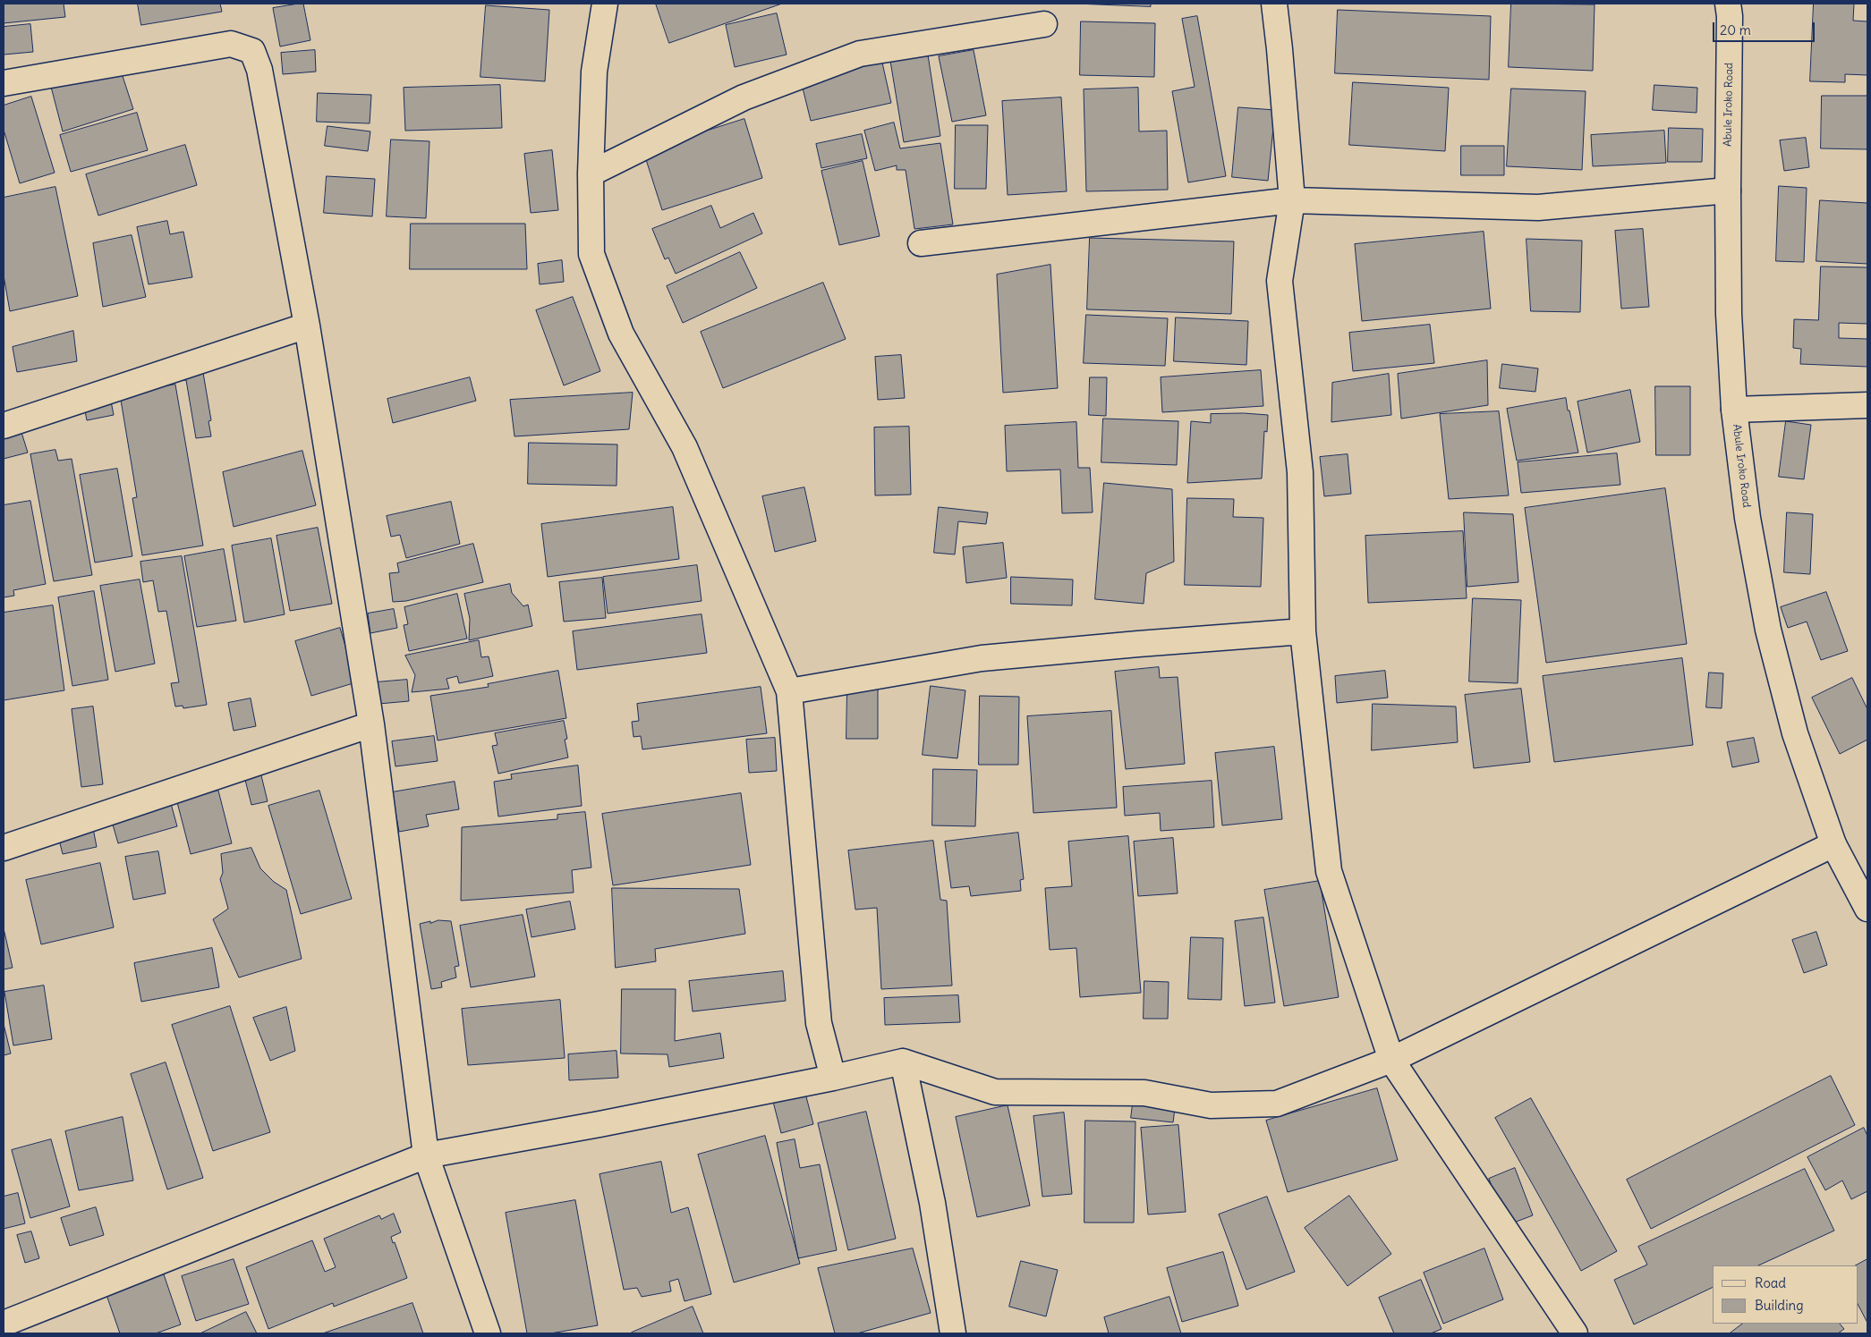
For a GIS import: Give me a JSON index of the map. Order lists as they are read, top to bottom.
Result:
{
  "streets": {
    "street": ["Abule Iroko Road"]
  },
  "legend": ["Road", "Building"],
  "scale_bar": "20 m"
}
